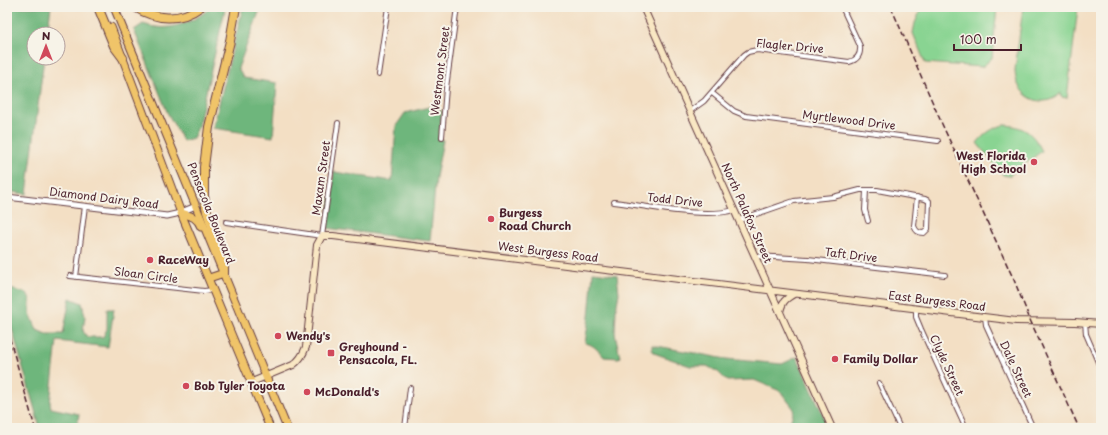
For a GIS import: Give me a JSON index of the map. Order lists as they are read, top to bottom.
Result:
{
  "streets": {
    "main road": [
      "Pensacola Boulevard",
      "North Palafox Street",
      "West Burgess Road",
      "East Burgess Road"
    ],
    "street": [
      "Flagler Drive",
      "Westmont Street",
      "Myrtlewood Drive",
      "Maxam Street",
      "Diamond Dairy Road",
      "Todd Drive",
      "Taft Drive",
      "Sloan Circle",
      "Clyde Street",
      "Dale Street"
    ]
  },
  "crossings": [
    ["Flagler Drive", "Myrtlewood Drive"],
    ["Flagler Drive", "North Palafox Street"],
    ["Maxam Street", "West Burgess Road"],
    ["Diamond Dairy Road", "Pensacola Boulevard"],
    ["Todd Drive", "North Palafox Street"],
    ["North Palafox Street", "West Burgess Road"],
    ["North Palafox Street", "Taft Drive"],
    ["North Palafox Street", "East Burgess Road"],
    ["West Burgess Road", "East Burgess Road"],
    ["East Burgess Road", "Clyde Street"],
    ["East Burgess Road", "Dale Street"]
  ],
  "places": {
    "other": [
      "West Florida High School",
      "Burgess Road Church",
      "RaceWay",
      "Wendy's",
      "Family Dollar",
      "Bob Tyler Toyota",
      "McDonald's"
    ],
    "transit": ["Greyhound - Pensacola, FL."]
  },
  "scale_bar": "100 m",
  "north": "top"
}
